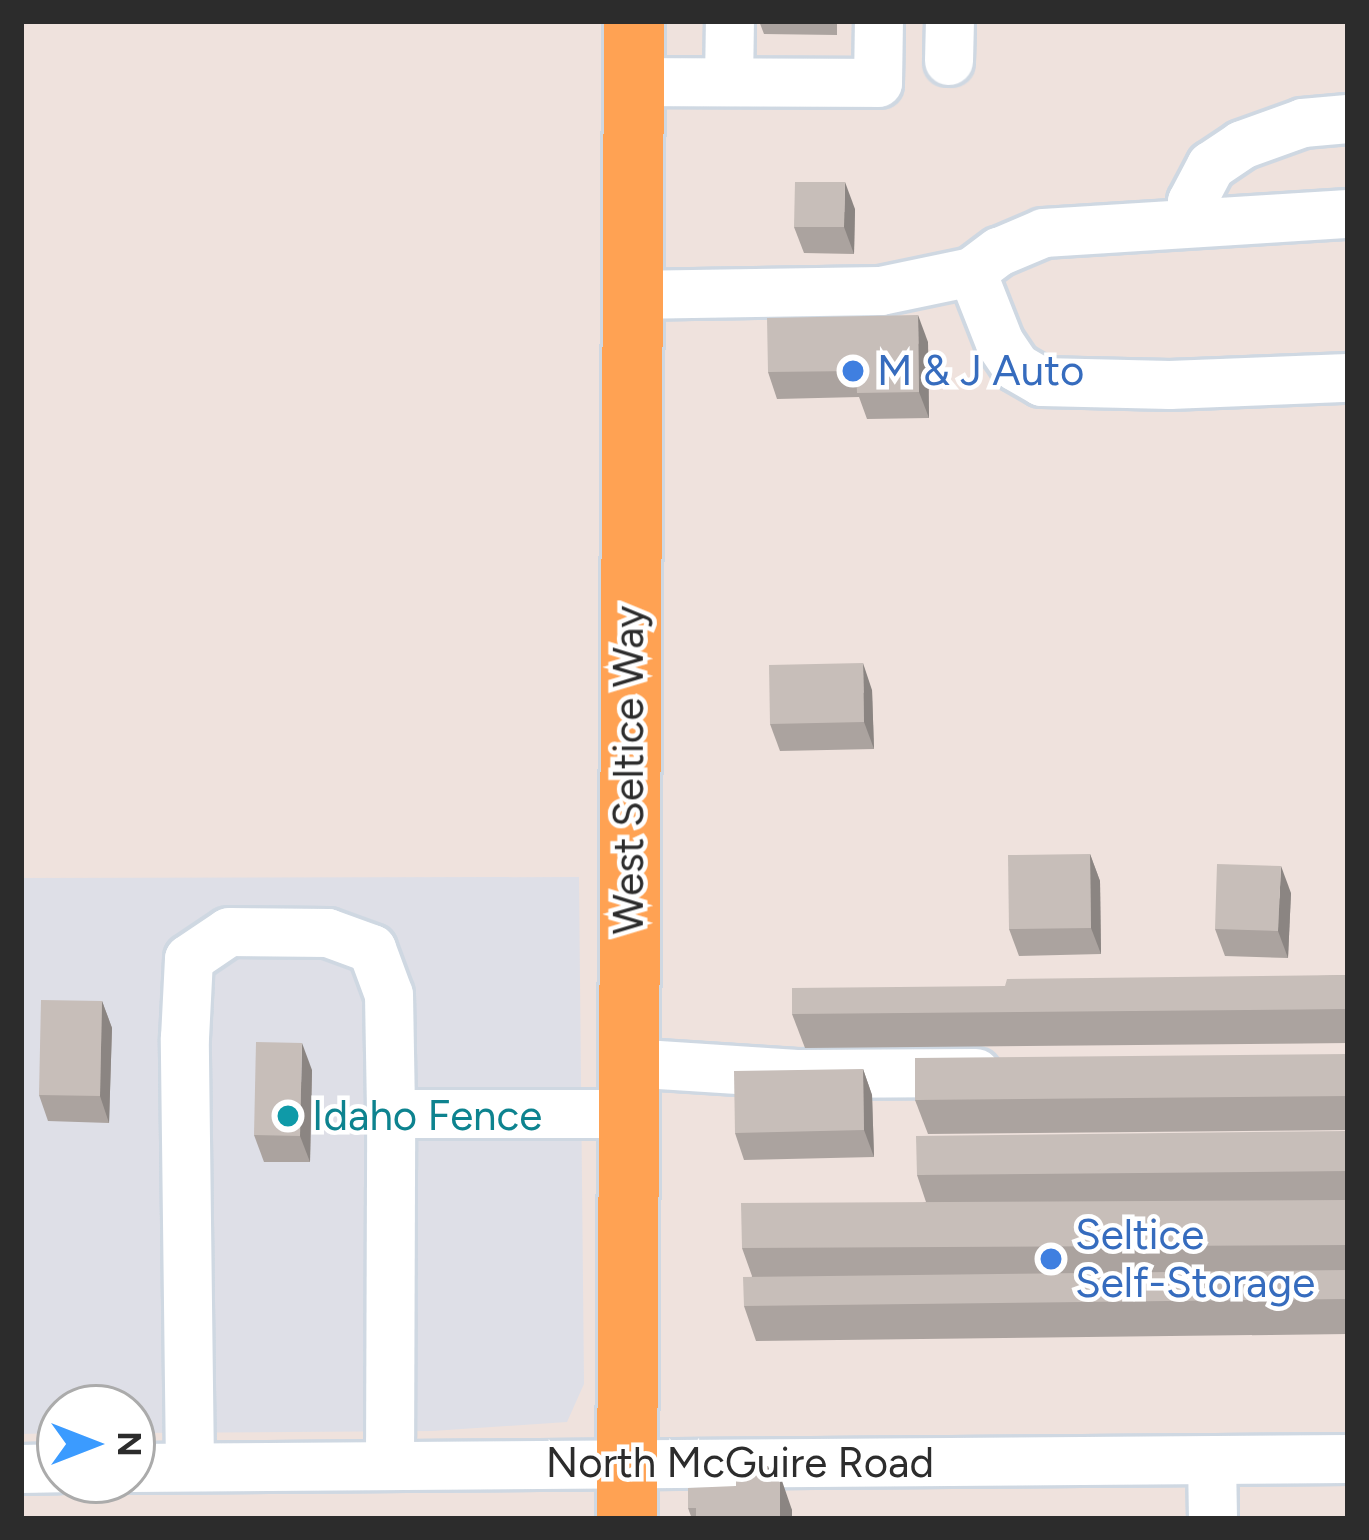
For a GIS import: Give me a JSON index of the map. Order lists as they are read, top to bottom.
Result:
{
  "streets": {
    "main road": ["West Seltice Way"],
    "street": ["North McGuire Road"]
  },
  "crossings": [
    ["West Seltice Way", "North McGuire Road"]
  ],
  "places": ["M & J Auto", "Idaho Fence", "Seltice Self-Storage"],
  "north": "right"
}
